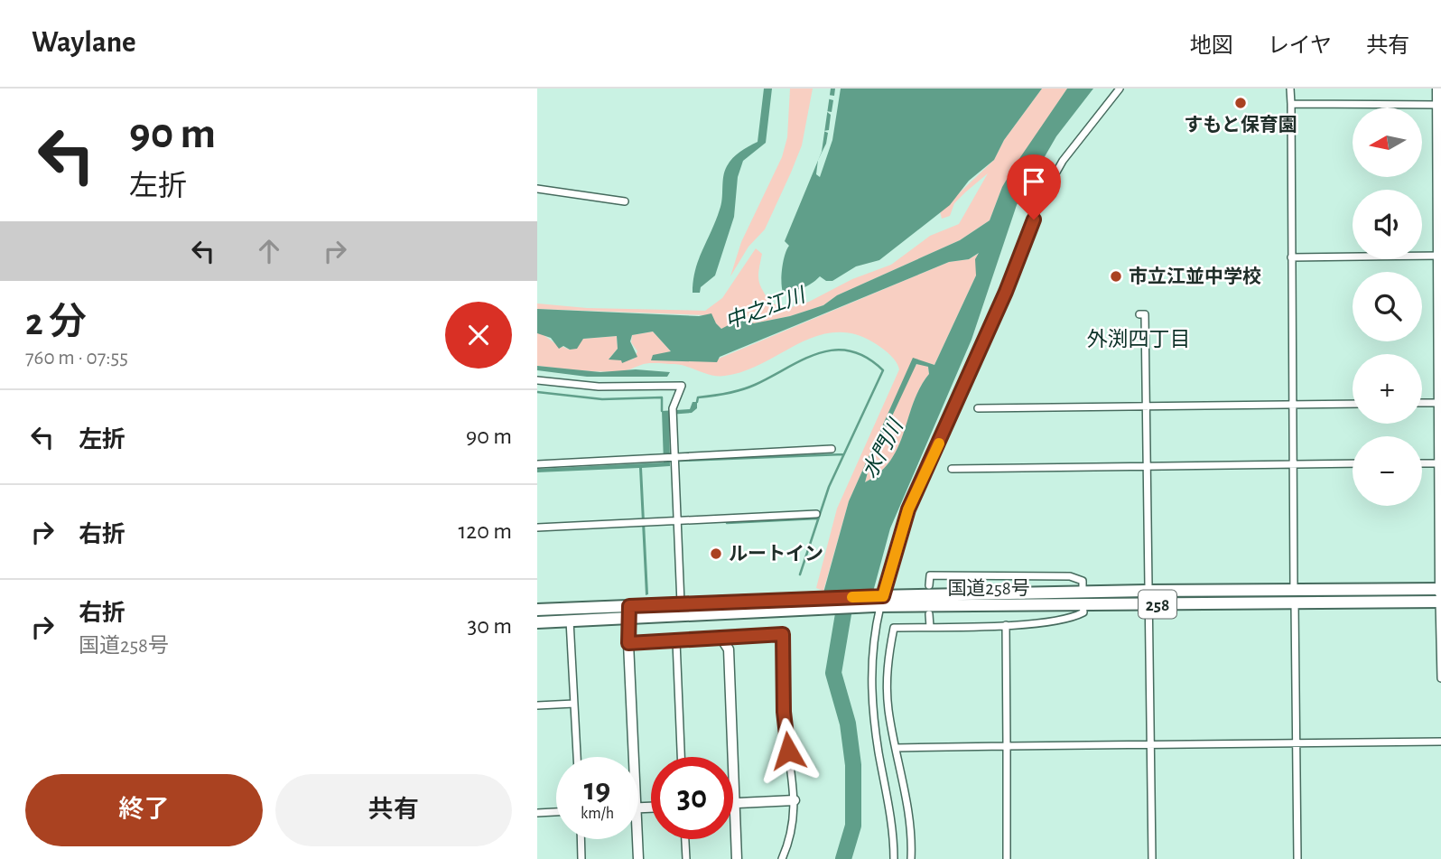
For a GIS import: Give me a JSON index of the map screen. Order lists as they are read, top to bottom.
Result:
{
  "streets": {
    "highway": ["国道258号", "258"]
  },
  "districts": ["外渕四丁目"],
  "water": ["中之江川", "水門川"],
  "places": ["すもと保育園", "市立江並中学校", "ルートイン"],
  "north": "left",
  "page": {
    "header": "Waylane",
    "nav": ["地図", "レイヤ", "共有"],
    "turn": ["90 m", "左折"],
    "map_buttons": ["+", "−"],
    "heading": ["2 分", "760 m · 07:55"],
    "list": [
      {
        "name": "左折",
        "value": "90 m"
      },
      {
        "name": "右折",
        "value": "120 m"
      },
      {
        "name": "右折",
        "note": "国道258号",
        "value": "30 m"
      }
    ],
    "speed": "19 km/h",
    "limit": "30",
    "buttons": ["終了", "共有"]
  }
}
